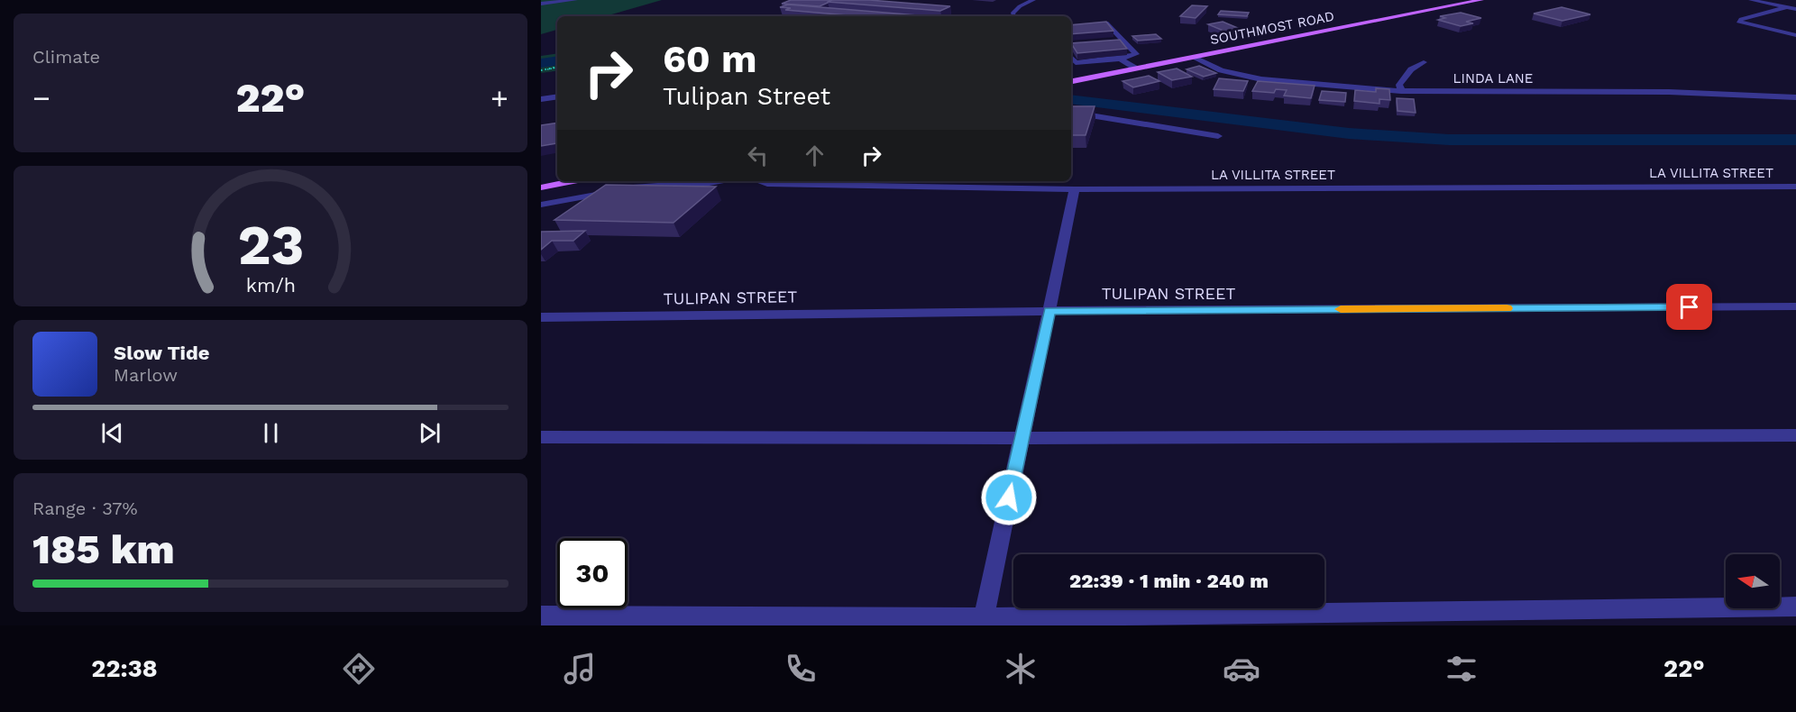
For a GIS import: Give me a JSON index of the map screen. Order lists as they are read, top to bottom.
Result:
{
  "streets": {
    "main road": ["SOUTHMOST ROAD"],
    "street": ["LINDA LANE", "LA VILLITA STREET", "TULIPAN STREET"]
  },
  "crossings": [
    ["SOUTHMOST ROAD", "LINDA LANE"]
  ],
  "north": "left",
  "page": {
    "tile": [
      "Climate",
      ["Range · 37%", "185 km"]
    ],
    "turn": ["60 m", "Tulipan Street"],
    "heat": ["−", "22°", "+"],
    "song": ["Slow Tide", "Marlow"],
    "limit": "30",
    "trip": "22:39 · 1 min · 240 m",
    "tabs": ["22:38", "22°"],
    "gauge": ["23", "km/h"]
  }
}
